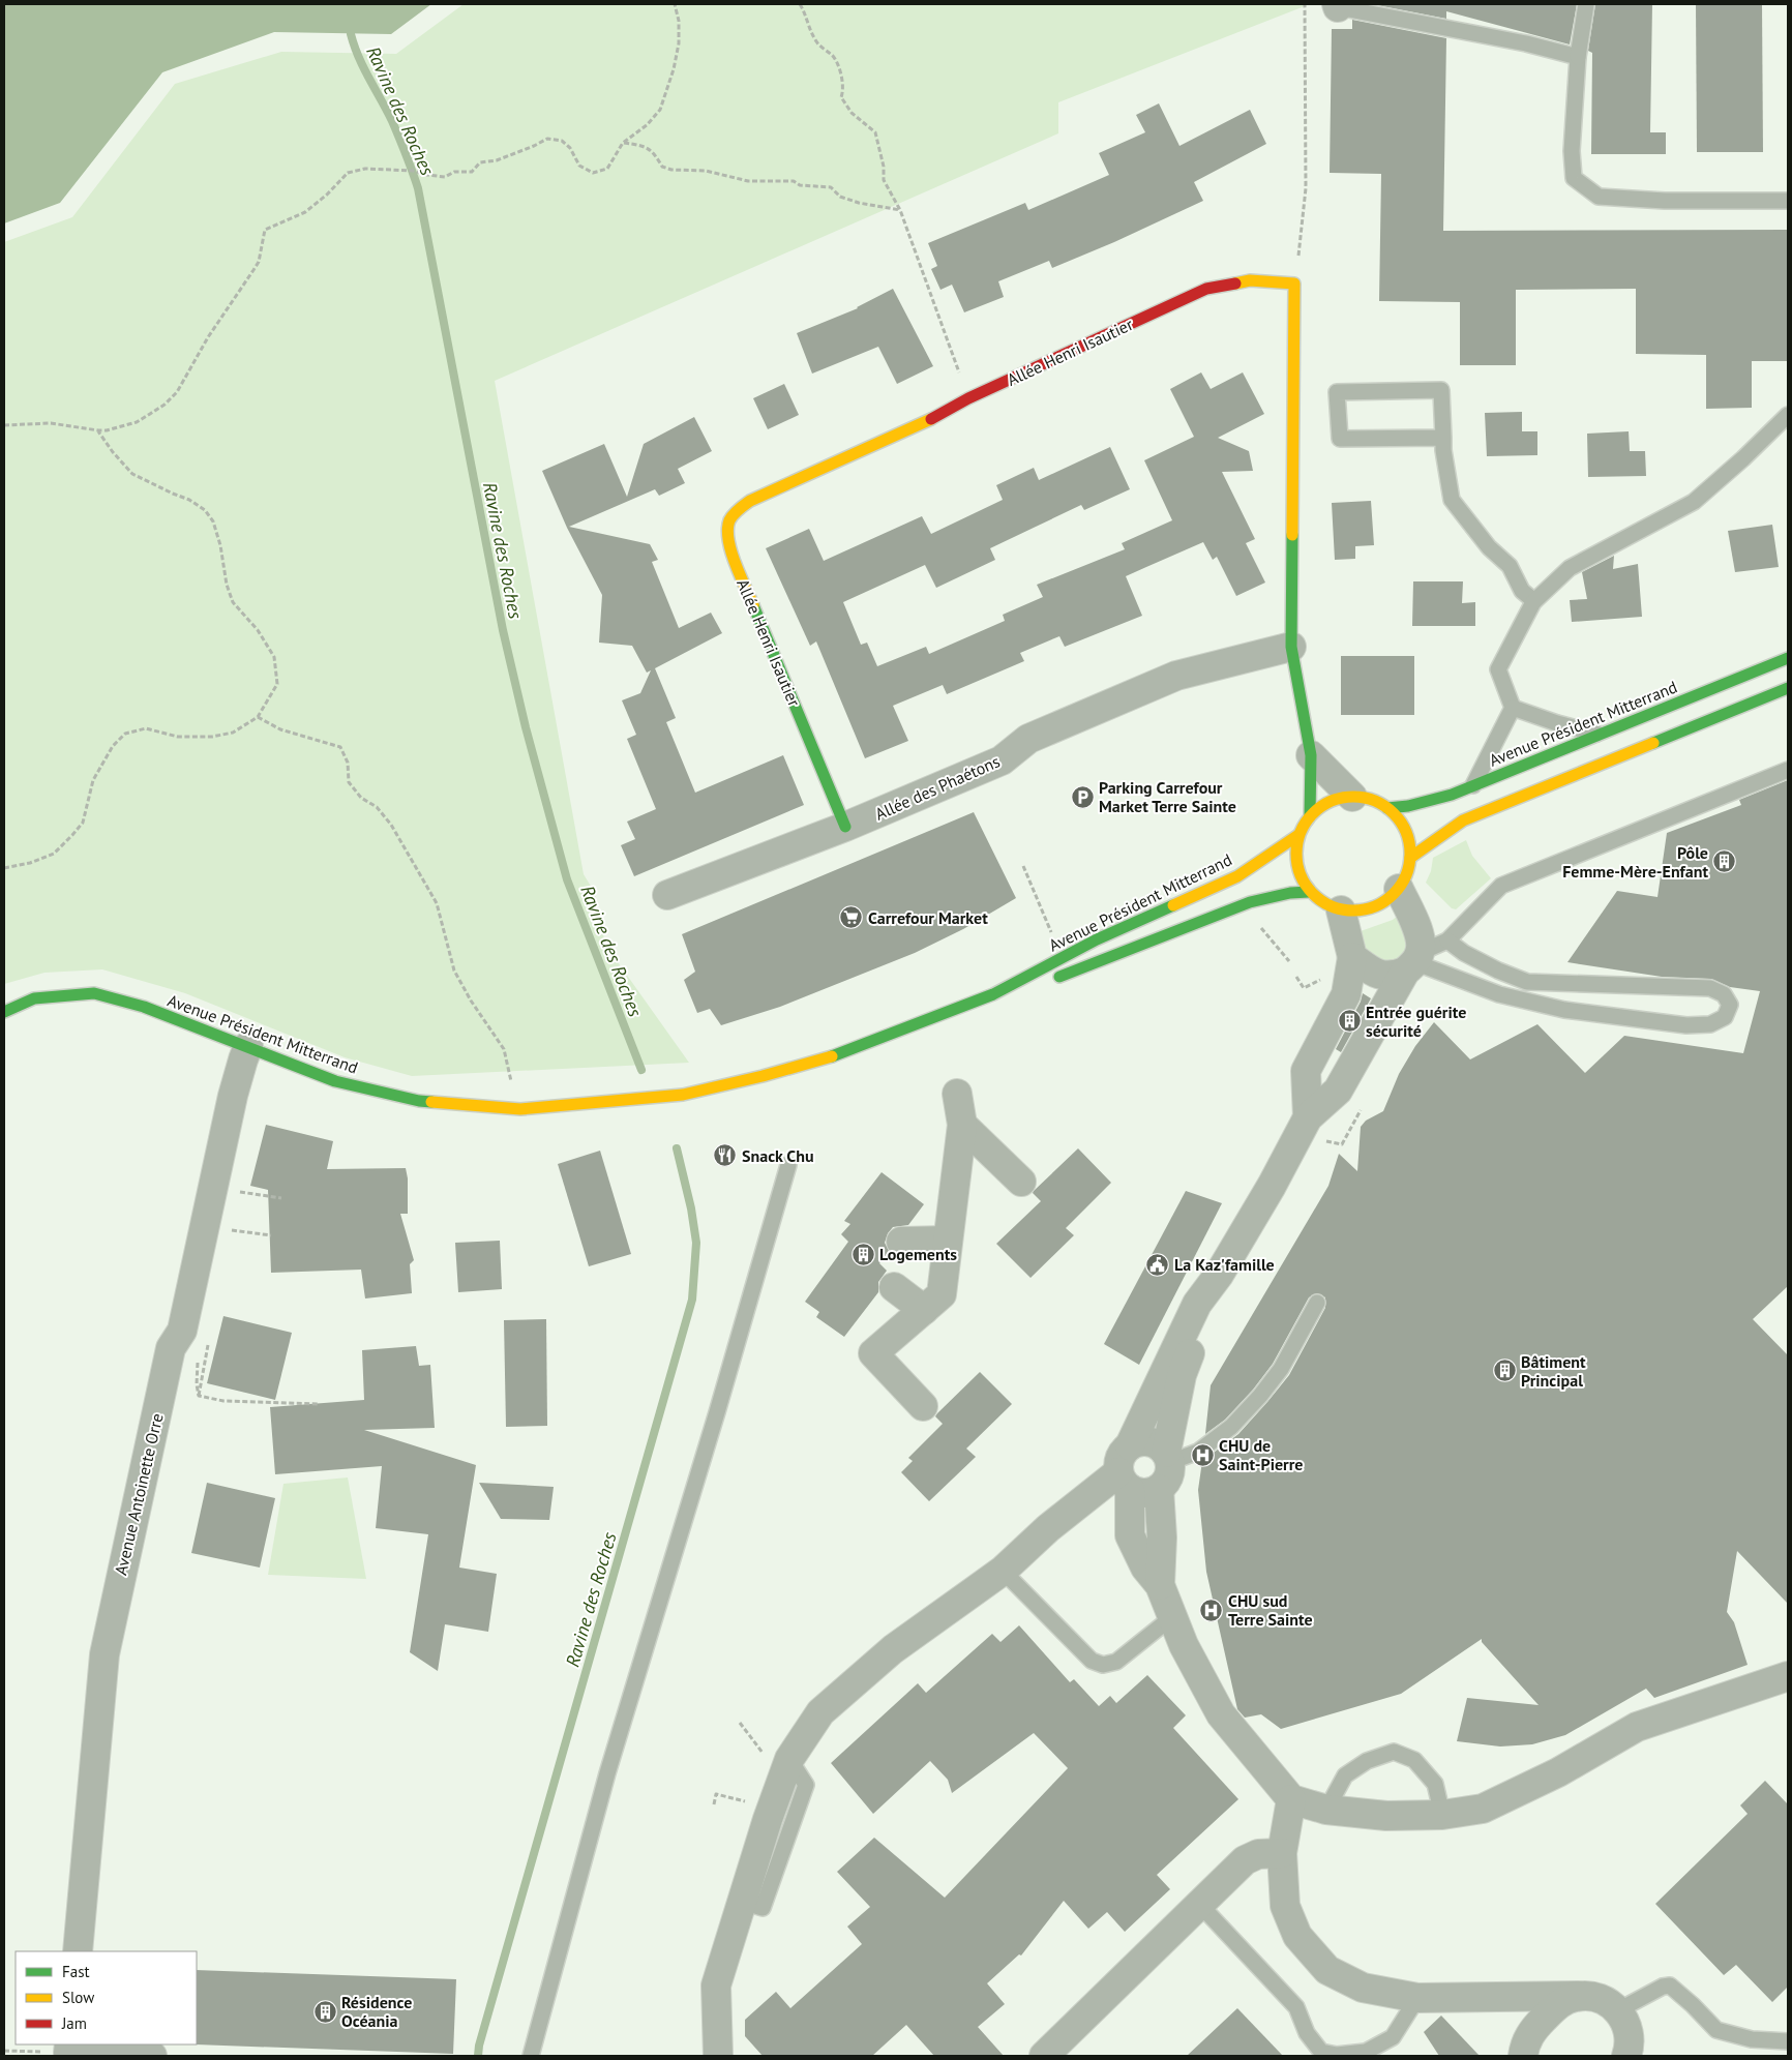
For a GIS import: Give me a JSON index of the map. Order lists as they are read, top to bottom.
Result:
{
  "streets": {
    "main road": ["Allée Henri Isautier", "Avenue Président Mitterrand"],
    "street": ["Allée des Phaétons", "Avenue Antoinette Orre"]
  },
  "crossings": [
    ["Allée Henri Isautier", "Allée des Phaétons"],
    ["Avenue Président Mitterrand", "Avenue Antoinette Orre"]
  ],
  "water": ["Ravine des Roches"],
  "places": {
    "parking": ["Parking Carrefour Market Terre Sainte"],
    "building": [
      "Pôle Femme-Mère-Enfant",
      "Entrée guérite sécurité",
      "Logements",
      "Bâtiment Principal",
      "Résidence Océania"
    ],
    "supermarket": ["Carrefour Market"],
    "restaurant": ["Snack Chu"],
    "public building": ["La Kaz'famille"],
    "hospital": ["CHU de Saint-Pierre", "CHU sud Terre Sainte"]
  },
  "legend": ["Fast", "Slow", "Jam"]
}
